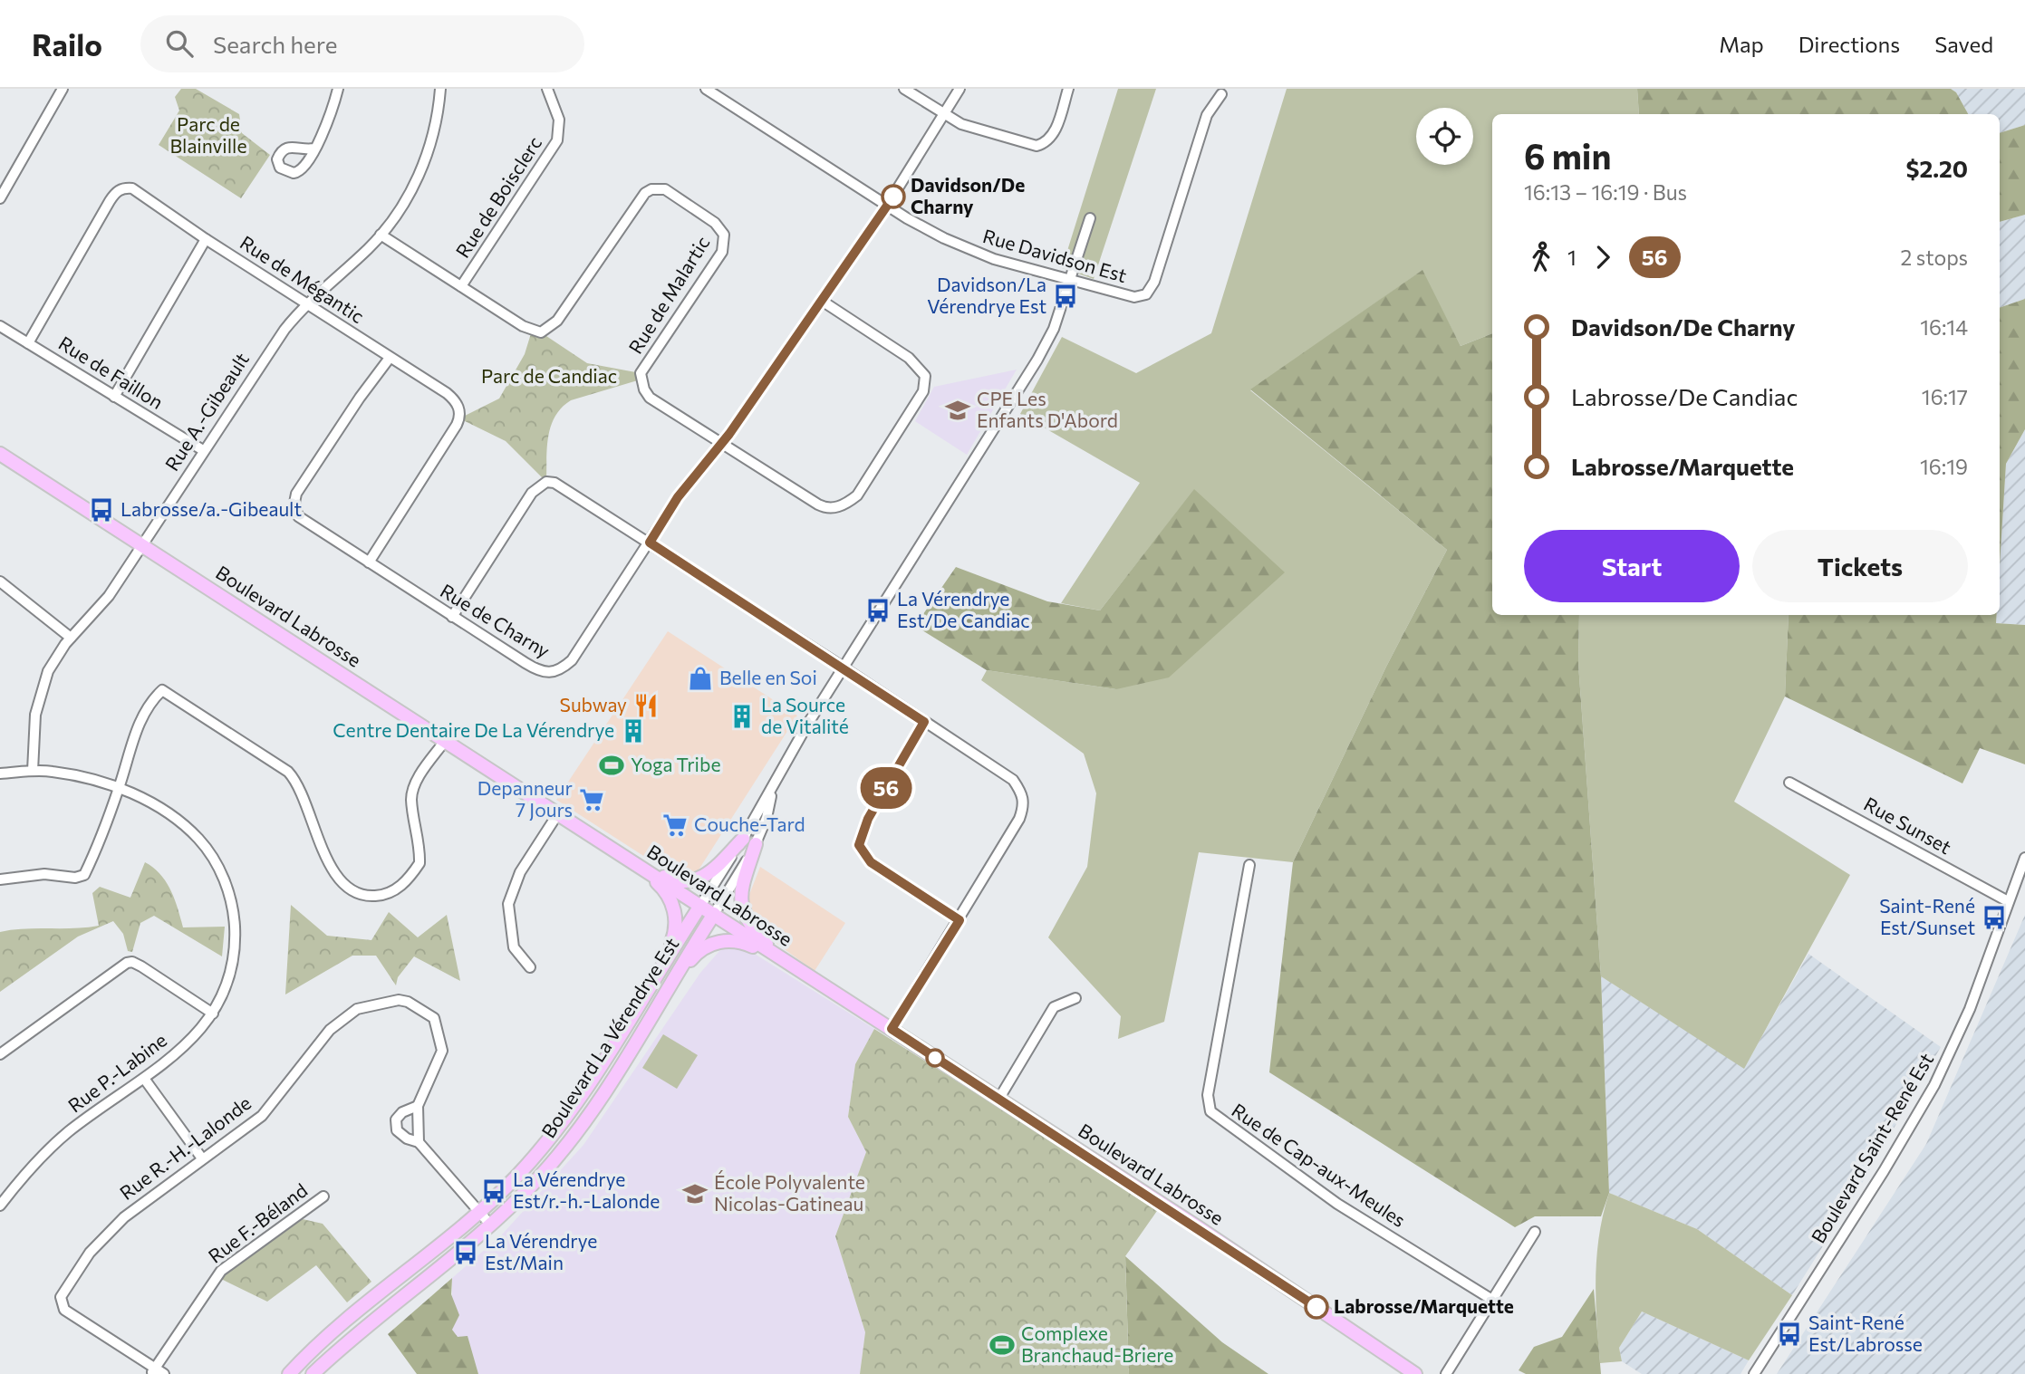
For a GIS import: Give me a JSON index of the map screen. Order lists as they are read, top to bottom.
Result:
{
  "streets": {
    "main road": ["Boulevard Labrosse", "Boulevard La Vérendrye Est"],
    "street": [
      "Rue de Boisclerc",
      "Rue Davidson Est",
      "Rue de Mégantic",
      "Rue de Malartic",
      "Rue de Faillon",
      "Rue A.-Gibeault",
      "Rue de Charny",
      "Rue Sunset",
      "Rue P.-Labine",
      "Rue R.-H.-Lalonde",
      "Boulevard Saint-René Est",
      "Rue de Cap-aux-Meules",
      "Rue F.-Béland"
    ]
  },
  "crossings": [
    ["Rue de Boisclerc", "Rue de Malartic"],
    ["Rue Davidson Est", "Rue de Charny"],
    ["Rue Davidson Est", "Boulevard La Vérendrye Est"],
    ["Rue de Mégantic", "Rue de Faillon"],
    ["Rue de Mégantic", "Rue A.-Gibeault"],
    ["Rue de Mégantic", "Rue de Charny"],
    ["Rue de Malartic", "Rue A.-Gibeault"],
    ["Rue de Malartic", "Rue de Charny"],
    ["Rue de Faillon", "Rue A.-Gibeault"],
    ["Rue A.-Gibeault", "Boulevard Labrosse"],
    ["Rue A.-Gibeault", "Rue P.-Labine"],
    ["Boulevard Labrosse", "Boulevard La Vérendrye Est"],
    ["Rue Sunset", "Boulevard Saint-René Est"],
    ["Boulevard La Vérendrye Est", "Rue R.-H.-Lalonde"],
    ["Rue R.-H.-Lalonde", "Rue F.-Béland"]
  ],
  "parks": ["Parc de Blainville", "Parc de Candiac"],
  "places": {
    "other": ["Davidson/De Charny", "Labrosse/Marquette"],
    "bus stop": [
      "Davidson/La Vérendrye Est",
      "Labrosse/a.-Gibeault",
      "La Vérendrye Est/De Candiac",
      "Saint-René Est/Sunset",
      "La Vérendrye Est/r.-h.-Lalonde",
      "La Vérendrye Est/Main",
      "Saint-René Est/Labrosse"
    ],
    "school or university": ["CPE Les Enfants D'Abord", "École Polyvalente Nicolas-Gatineau"],
    "shop": ["Belle en Soi"],
    "restaurant": ["Subway"],
    "building": ["La Source de Vitalité", "Centre Dentaire De La Vérendrye"],
    "sports": ["Yoga Tribe", "Complexe Branchaud-Briere"],
    "supermarket": ["Depanneur 7 Jours", "Couche-Tard"]
  },
  "lines": ["bus line 56"],
  "page": {
    "header": "Railo",
    "search": "Search here",
    "nav": ["Map", "Directions", "Saved"],
    "on_map": "56",
    "heading": ["6 min", "16:13 – 16:19 · Bus", "$2.20"],
    "legs": ["1", "56", "2 stops"],
    "list": [
      {
        "name": "Davidson/De Charny",
        "value": "16:14"
      },
      {
        "name": "Labrosse/De Candiac",
        "value": "16:17"
      },
      {
        "name": "Labrosse/Marquette",
        "value": "16:19"
      }
    ],
    "buttons": ["Start", "Tickets"]
  }
}
